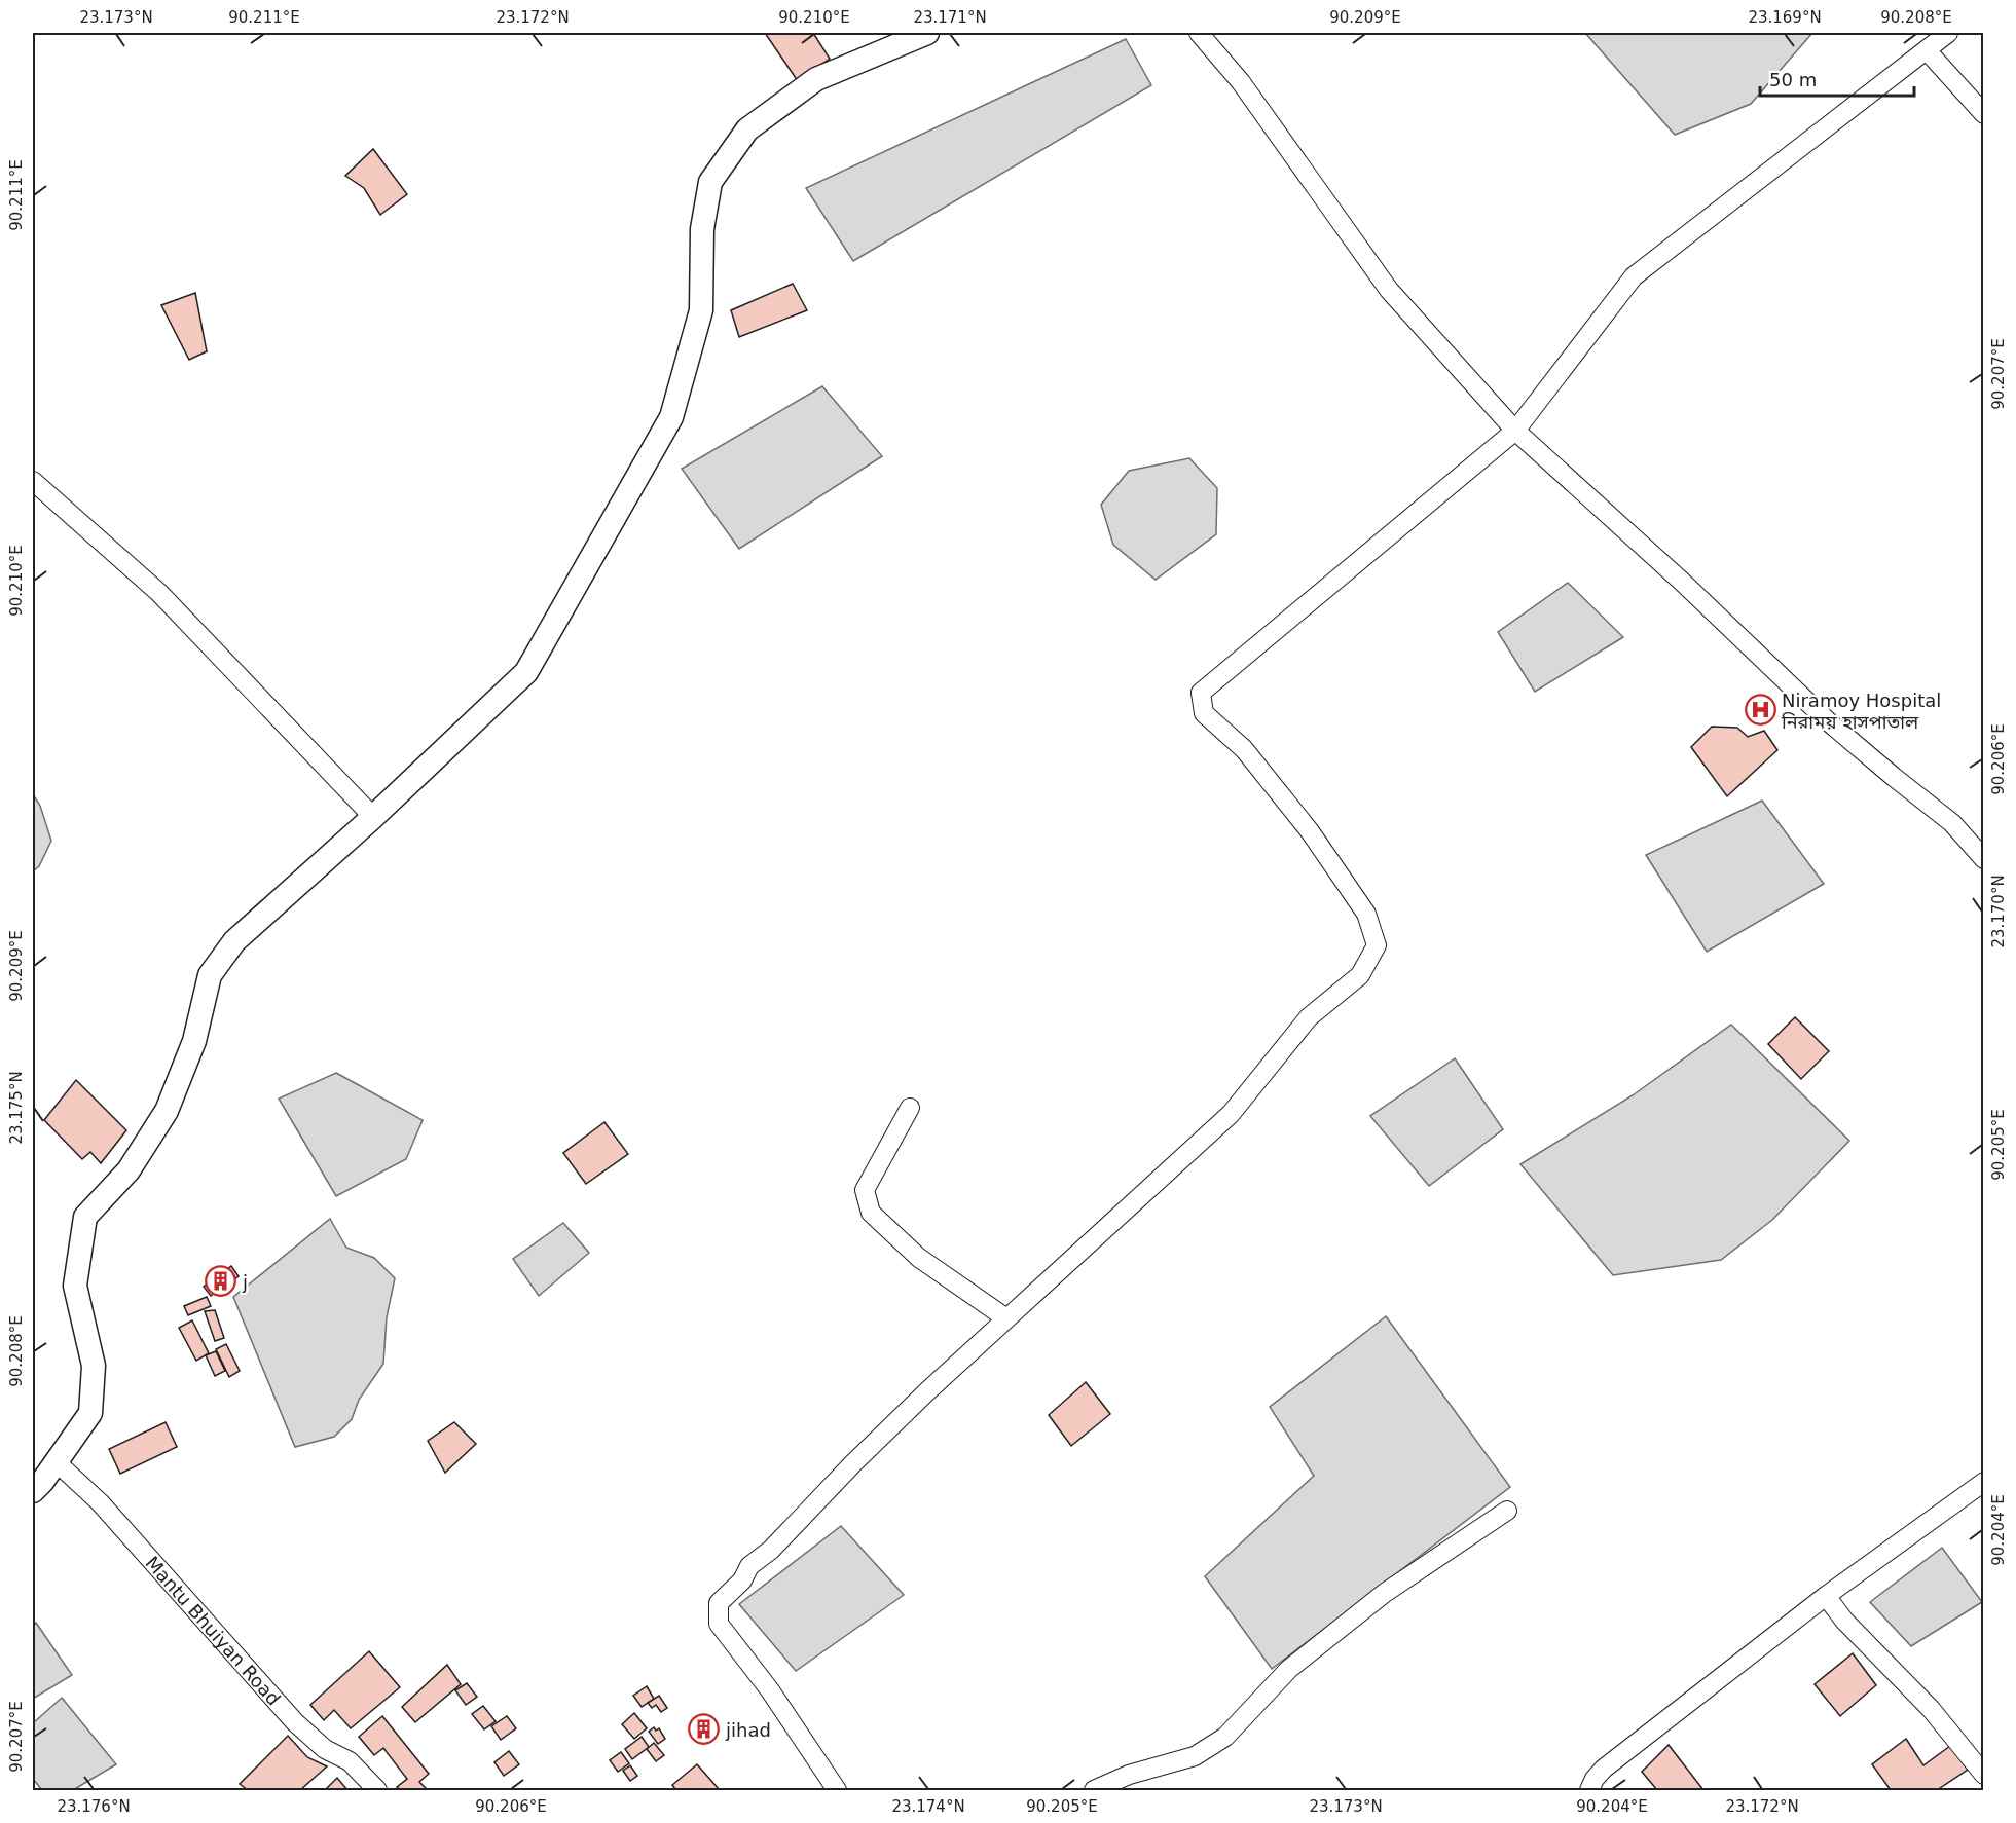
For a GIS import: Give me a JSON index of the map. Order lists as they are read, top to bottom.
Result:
{
  "streets": {
    "street": ["Mantu Bhuiyan Road"]
  },
  "places": {
    "hospital": ["Niramoy Hospital নিরাময় হাসপাতাল"],
    "building": ["j", "jihad"]
  },
  "scale_bar": "50 m",
  "coordinates": [
    "23.173°N",
    "90.211°E",
    "23.172°N",
    "90.210°E",
    "23.171°N",
    "90.209°E",
    "23.169°N",
    "90.208°E",
    "90.207°E",
    "90.206°E",
    "23.170°N",
    "23.175°N",
    "90.205°E",
    "90.204°E",
    "23.176°N",
    "23.174°N"
  ]
}
